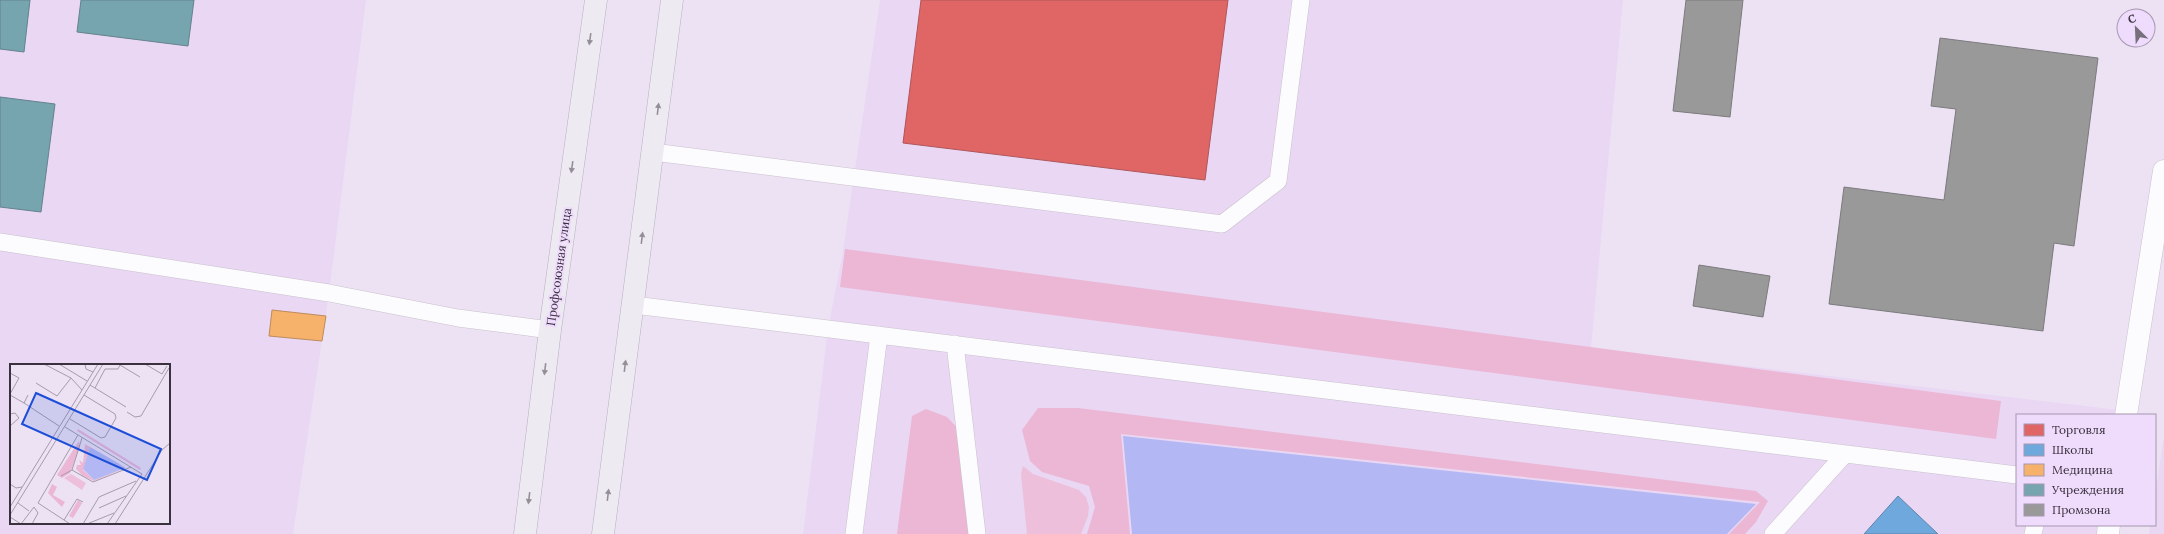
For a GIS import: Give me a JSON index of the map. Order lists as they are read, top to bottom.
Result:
{
  "streets": {
    "main road": ["Профсоюзная улица"]
  },
  "legend": [
    "Торговля",
    "Школы",
    "Медицина",
    "Учреждения",
    "Промзона"
  ],
  "north": "top left"
}
